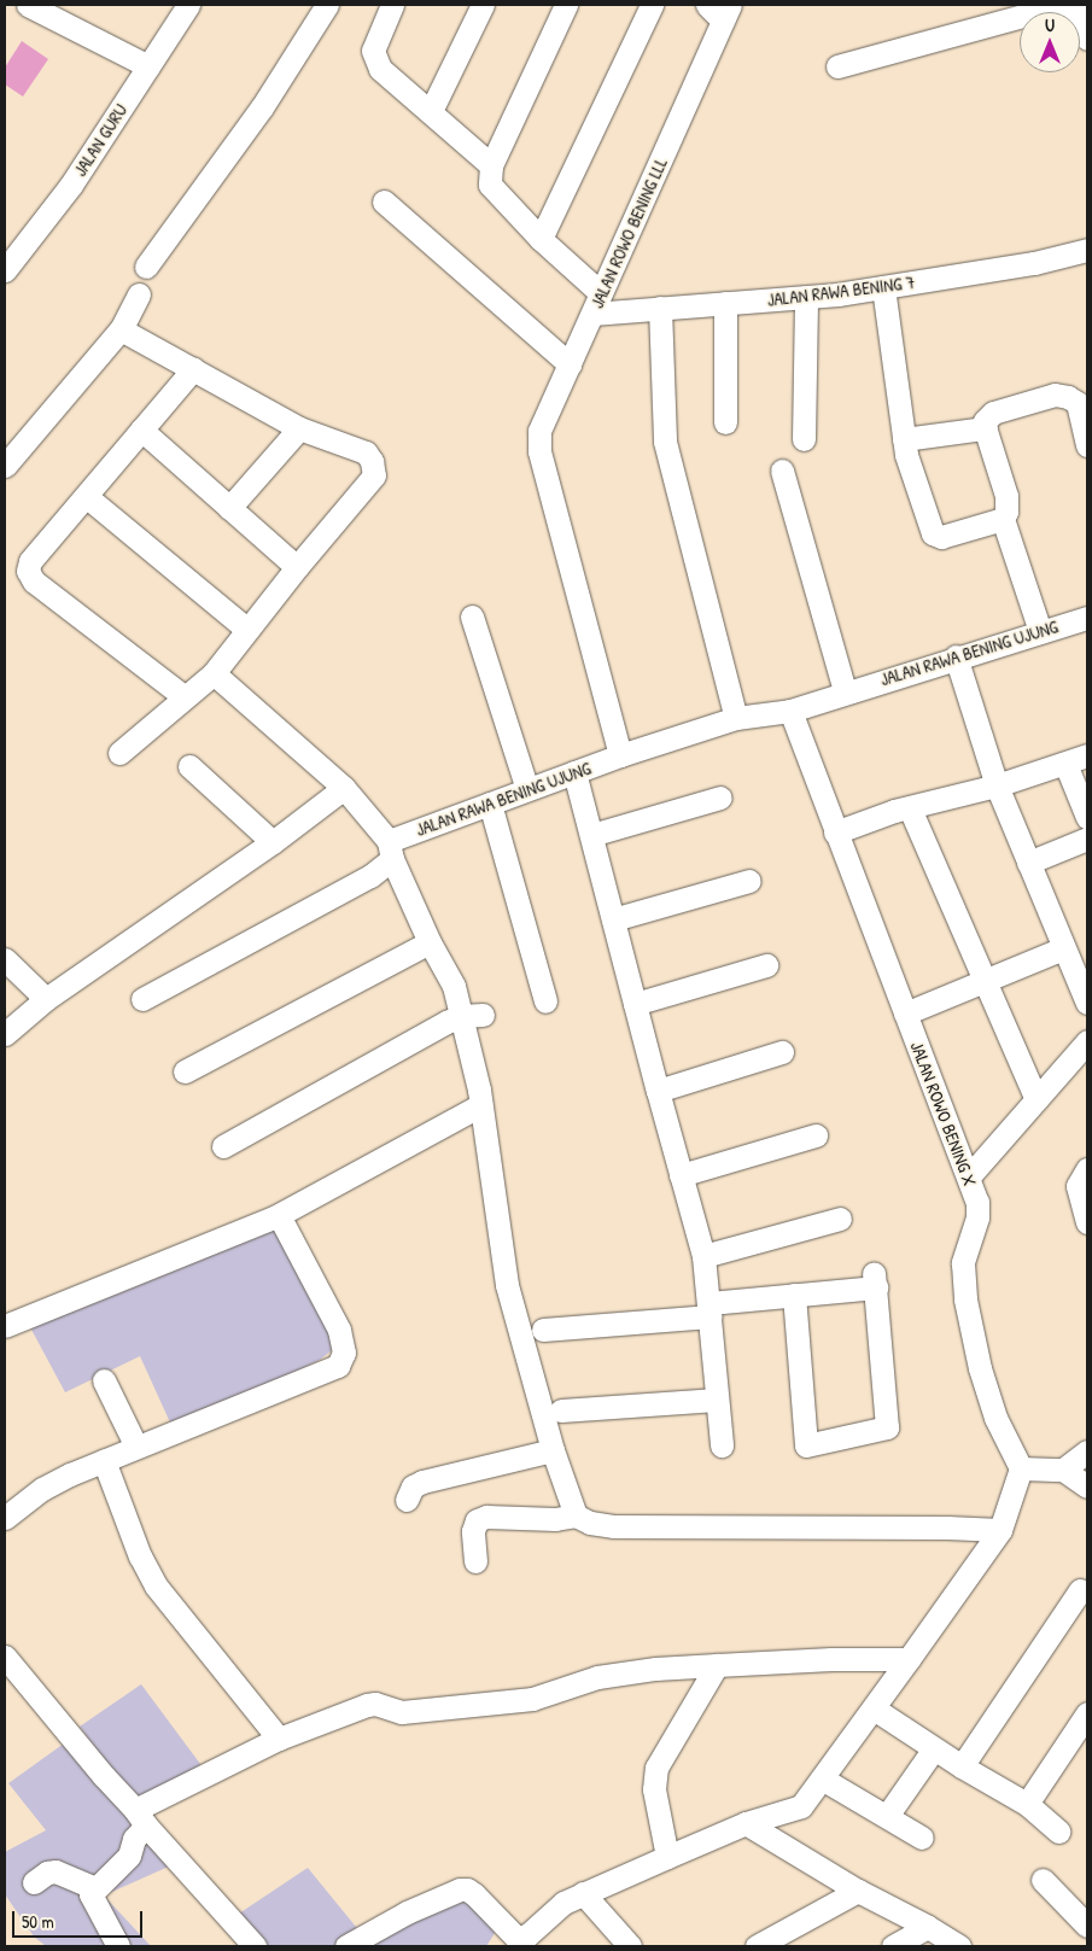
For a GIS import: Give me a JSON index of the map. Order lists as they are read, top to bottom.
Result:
{
  "streets": {
    "street": [
      "JALAN GURU",
      "JALAN ROWO BENING LLL",
      "JALAN RAWA BENING 7",
      "JALAN RAWA BENING UJUNG",
      "JALAN ROWO BENING X"
    ]
  },
  "crossings": [
    ["JALAN ROWO BENING LLL", "JALAN RAWA BENING 7"],
    ["JALAN ROWO BENING LLL", "JALAN RAWA BENING UJUNG"],
    ["JALAN RAWA BENING UJUNG", "JALAN ROWO BENING X"]
  ],
  "scale_bar": "50 m",
  "north": "top"
}
